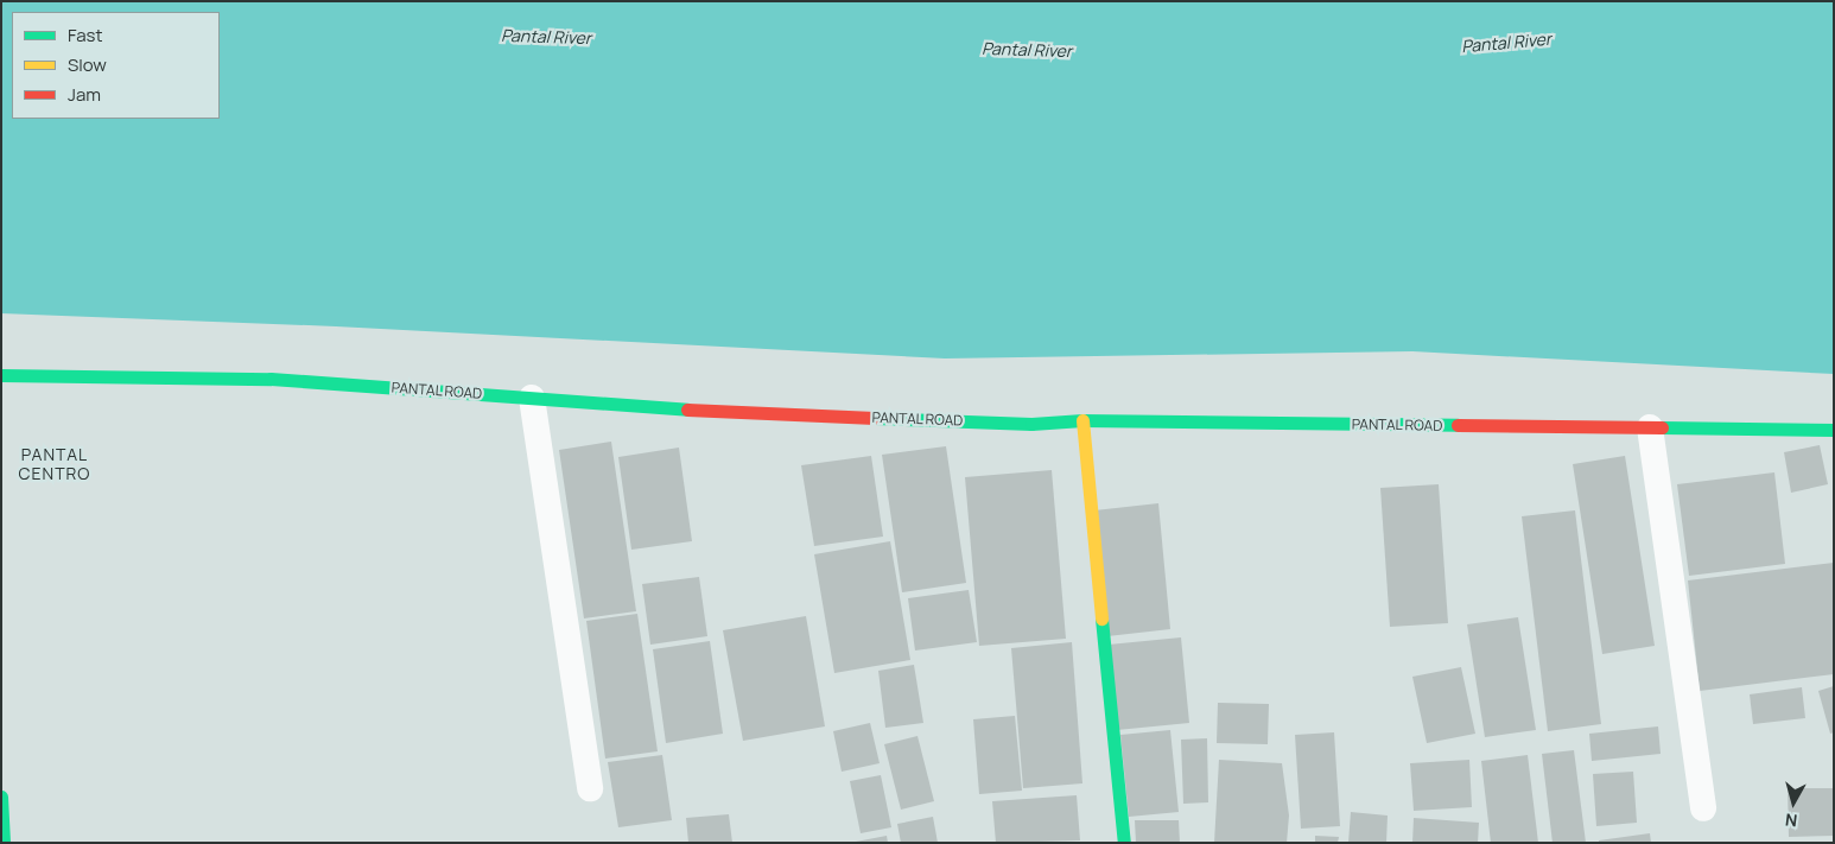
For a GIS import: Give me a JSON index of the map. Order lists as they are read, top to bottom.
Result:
{
  "streets": {
    "street": ["PANTAL ROAD"]
  },
  "districts": ["PANTAL CENTRO"],
  "water": ["Pantal River"],
  "legend": ["Fast", "Slow", "Jam"],
  "north": "bottom"
}
